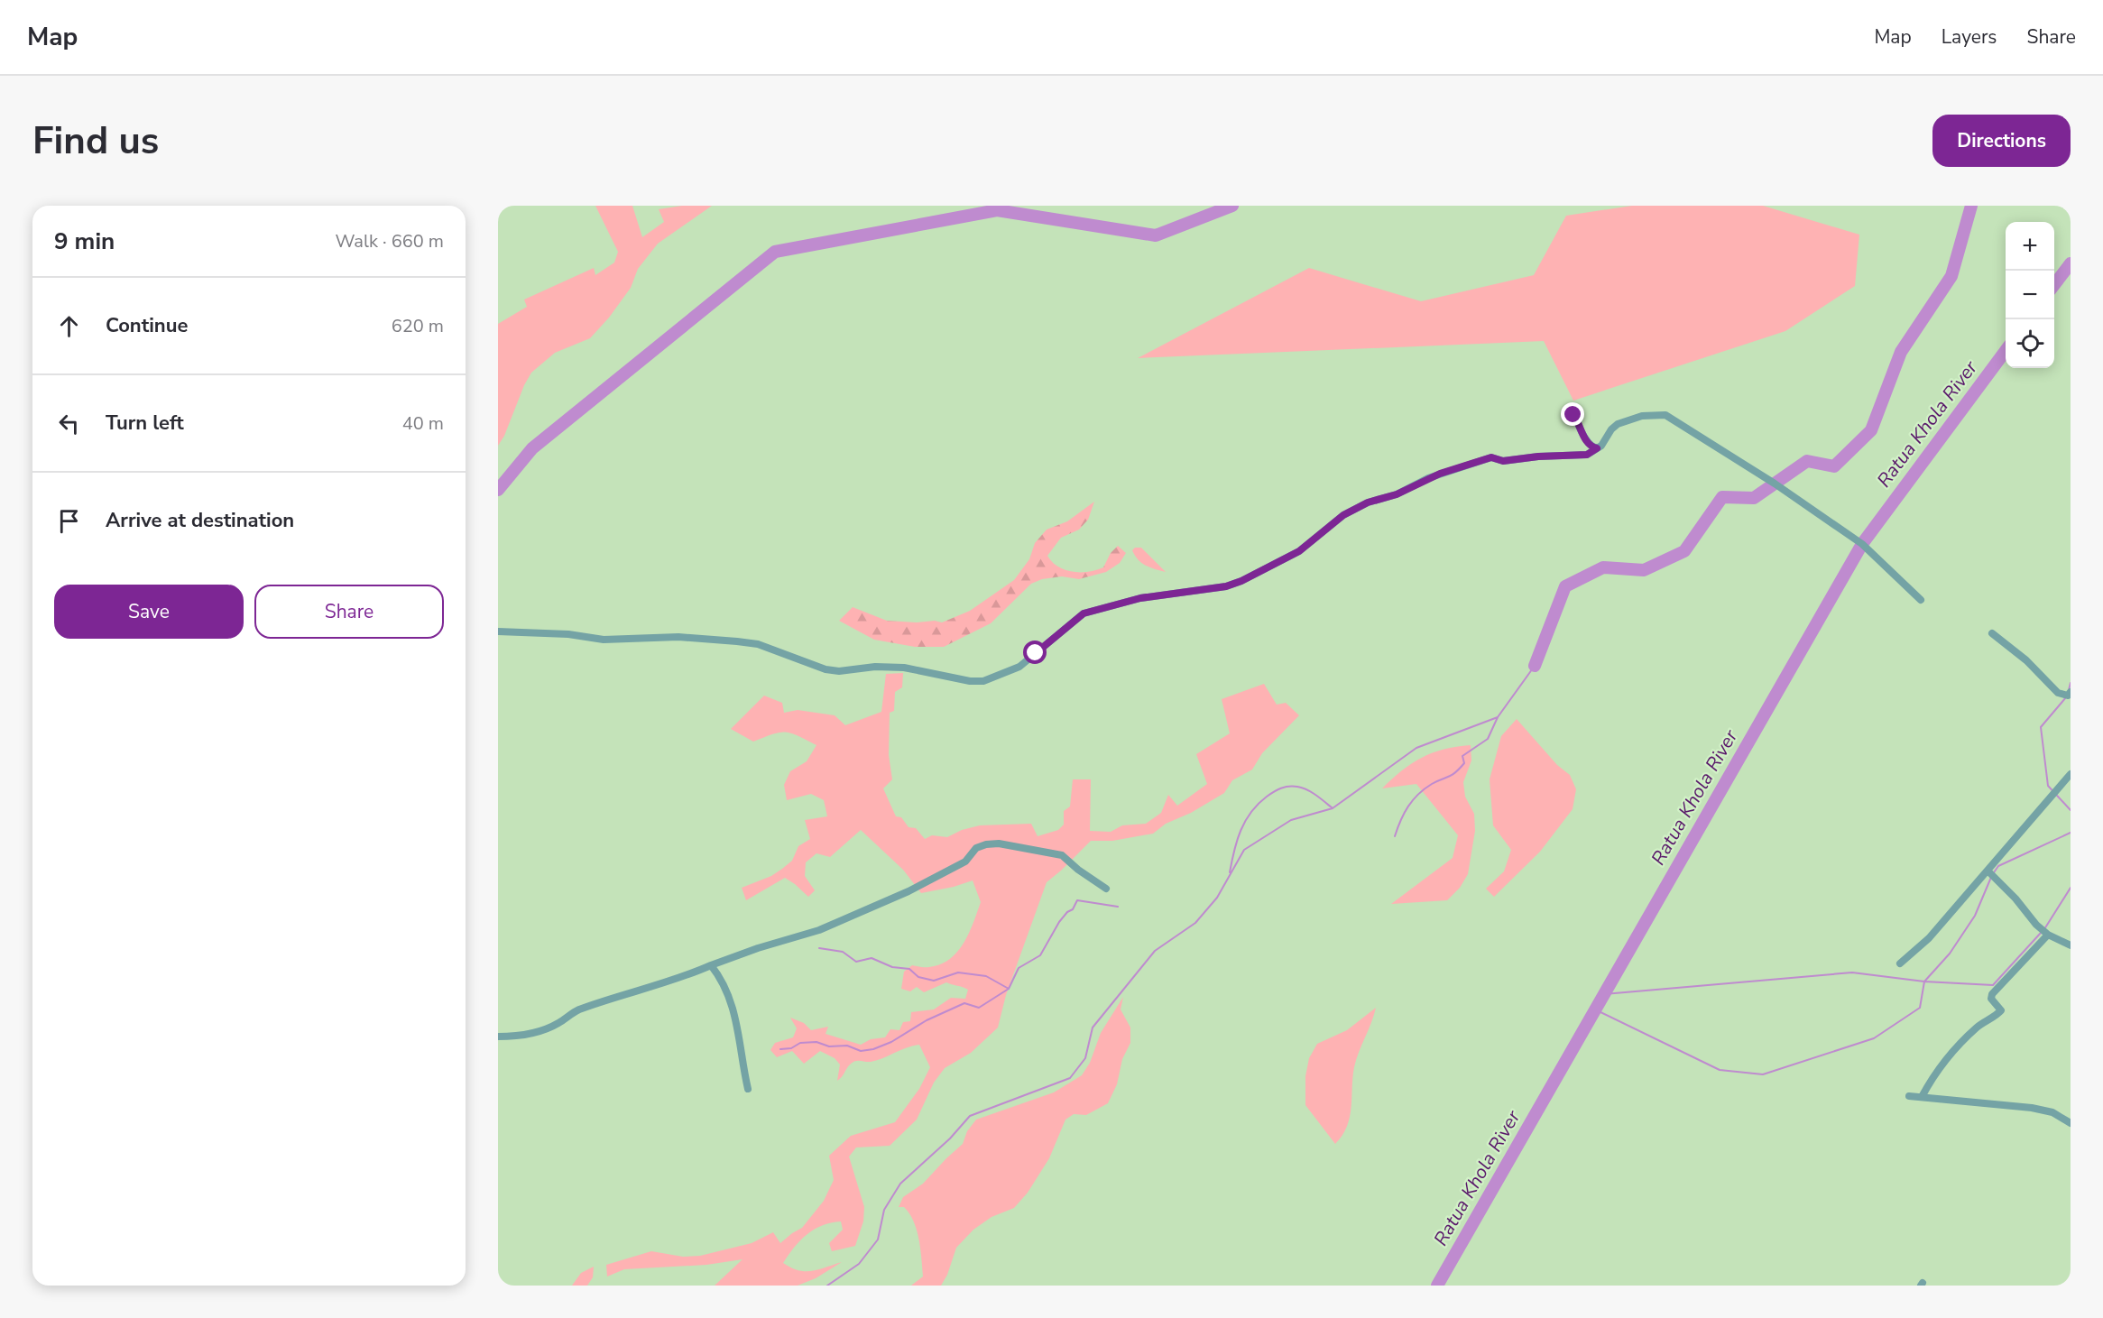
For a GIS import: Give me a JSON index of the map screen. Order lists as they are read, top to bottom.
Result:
{
  "water": ["Ratua Khola River"],
  "page": {
    "header": "Map",
    "nav": ["Map", "Layers", "Share"],
    "buttons": [
      "Directions",
      ["Save", "Share"]
    ],
    "title": "Find us",
    "heading": ["9 min", "Walk · 660 m"],
    "map_buttons": ["+", "−"],
    "list": [
      ["Continue", "620 m"],
      ["Turn left", "40 m"],
      "Arrive at destination"
    ]
  }
}
